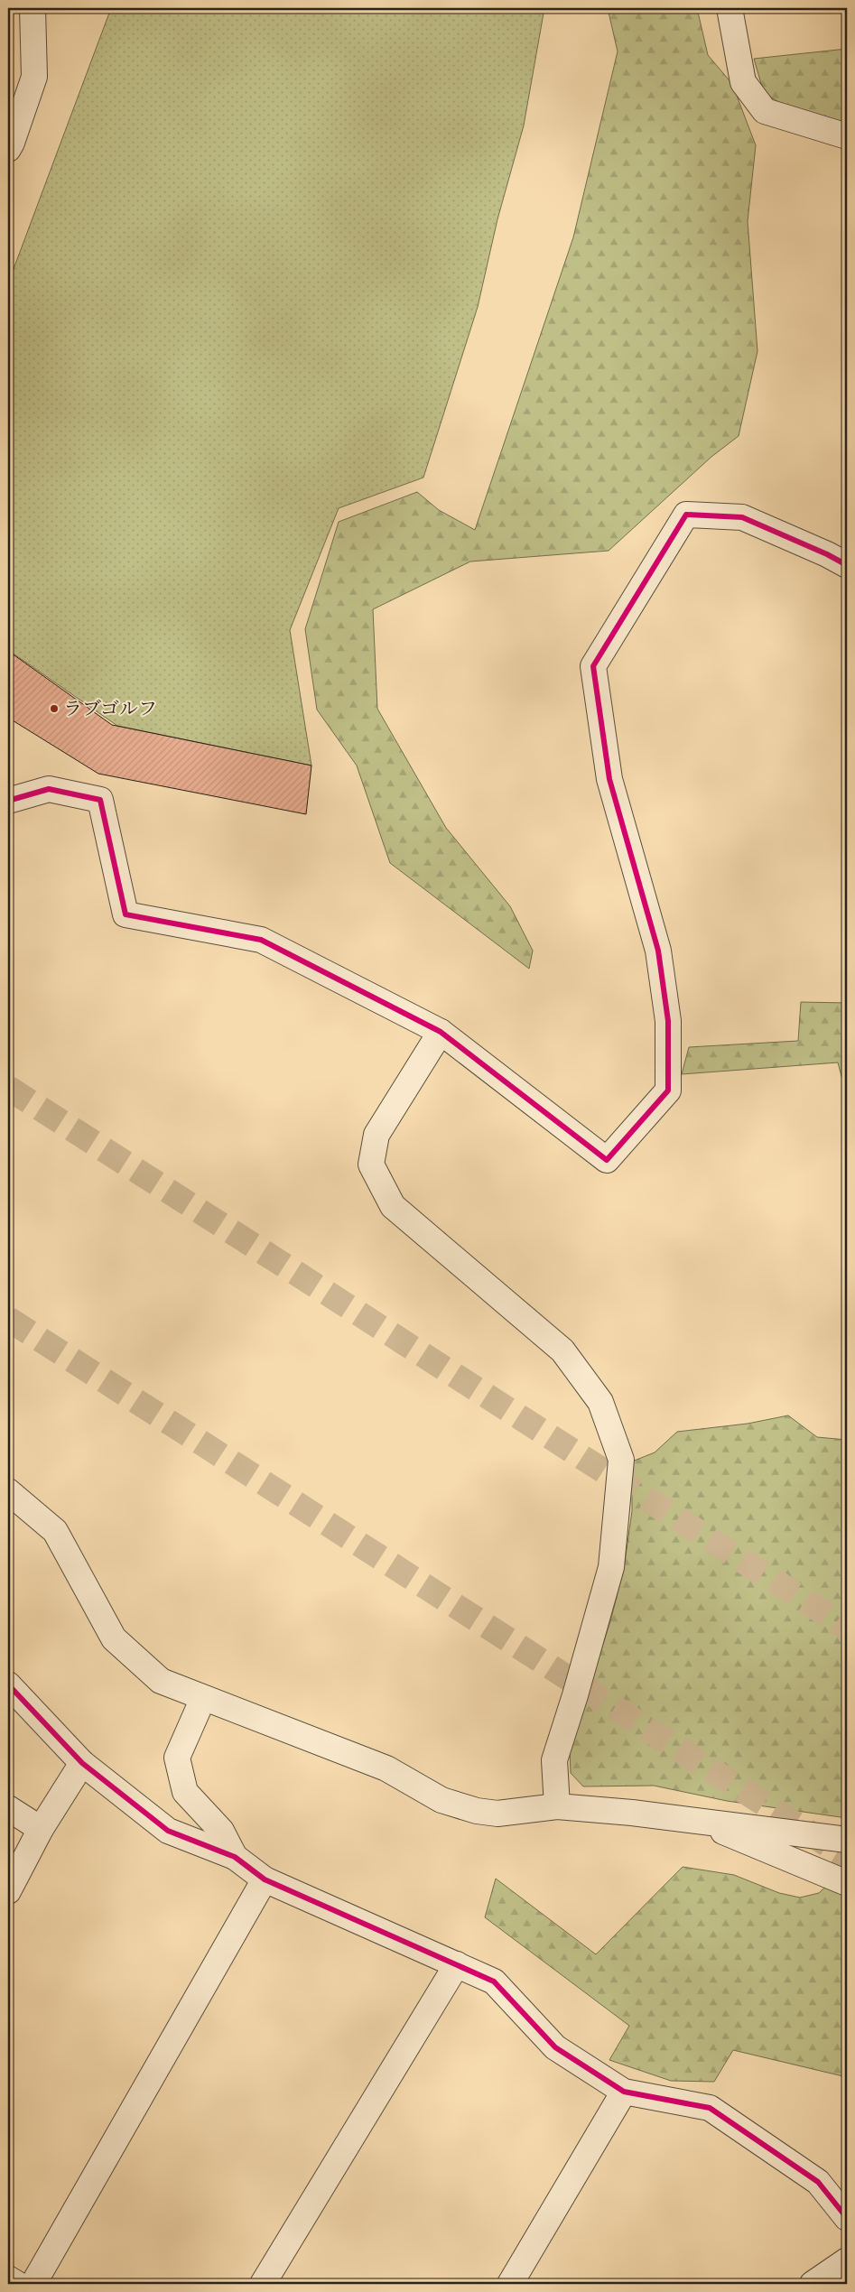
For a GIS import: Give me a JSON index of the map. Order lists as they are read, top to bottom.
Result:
{
  "places": ["ラブゴルフ"]
}
